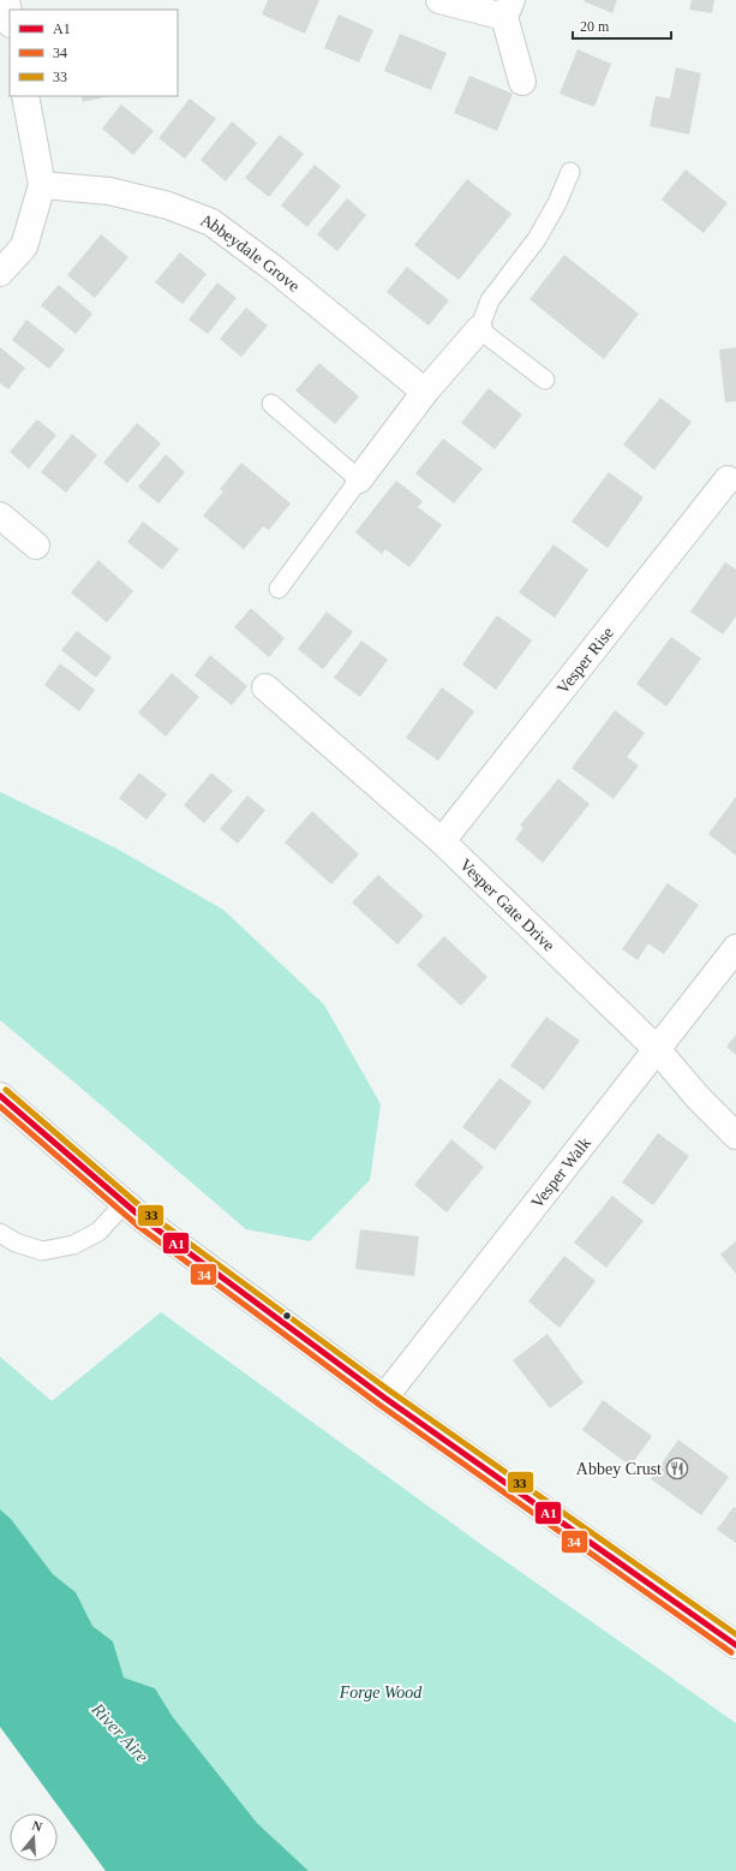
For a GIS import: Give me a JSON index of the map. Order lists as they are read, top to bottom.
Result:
{
  "streets": {
    "street": [
      "Abbeydale Grove",
      "Vesper Rise",
      "Vesper Gate Drive",
      "Vesper Walk"
    ]
  },
  "crossings": [
    ["Vesper Rise", "Vesper Gate Drive"],
    ["Vesper Gate Drive", "Vesper Walk"]
  ],
  "water": ["River Aire"],
  "parks": ["Forge Wood"],
  "places": {
    "restaurant": ["Abbey Crust"]
  },
  "lines": ["transit line 33", "transit line A1", "transit line 34"],
  "legend": ["A1", "34", "33"],
  "scale_bar": "20 m",
  "north": "top"
}
